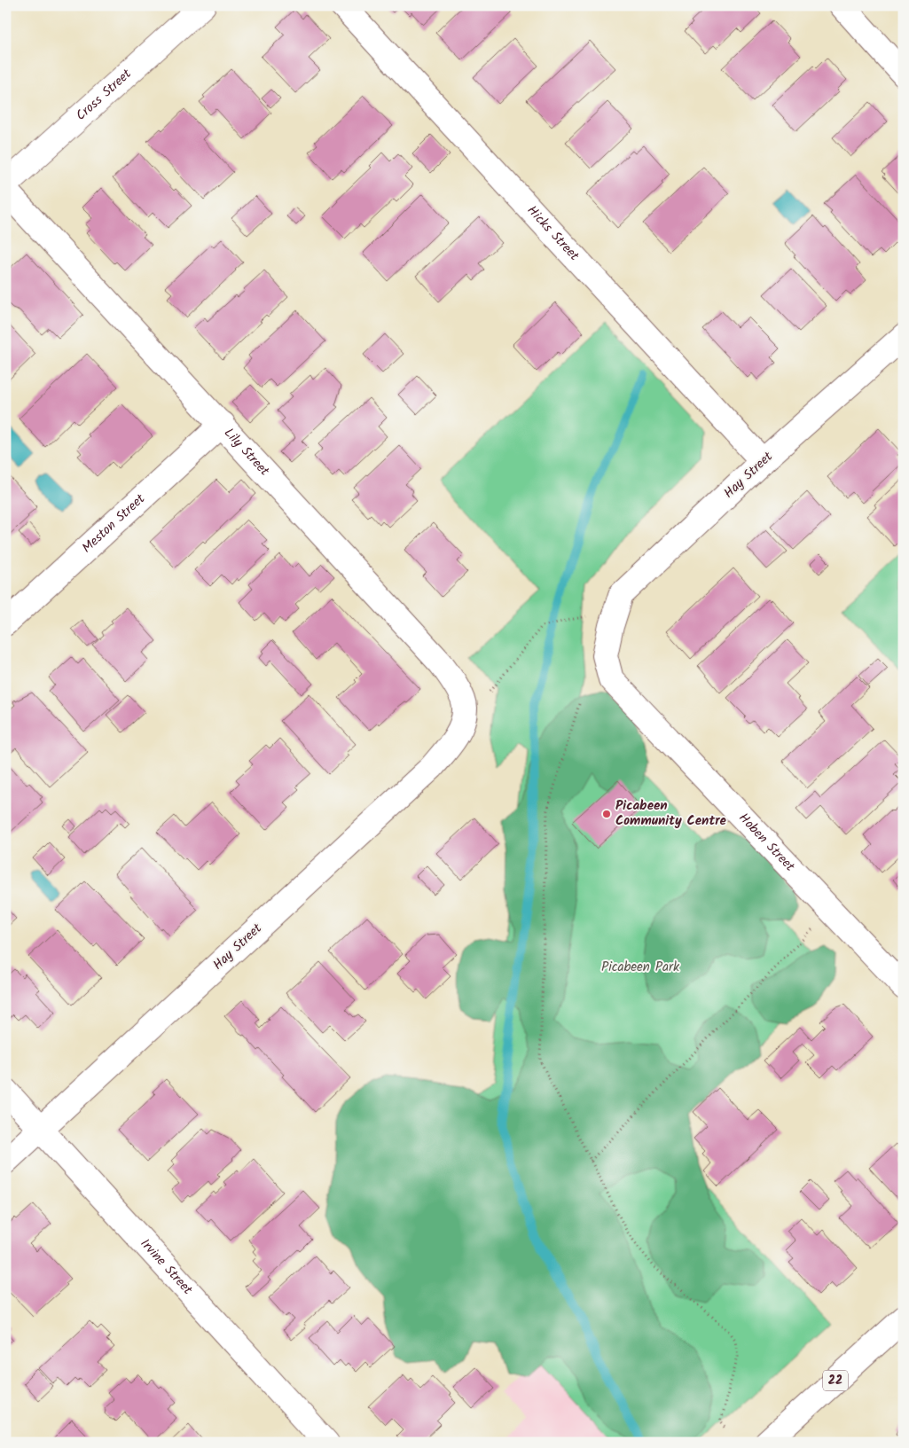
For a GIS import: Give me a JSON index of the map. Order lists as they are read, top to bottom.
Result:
{
  "streets": {
    "street": [
      "Cross Street",
      "Hicks Street",
      "Lily Street",
      "Hay Street",
      "Meston Street",
      "Hoben Street",
      "Irvine Street",
      "22"
    ]
  },
  "crossings": [
    ["Hicks Street", "Hay Street"],
    ["Lily Street", "Hay Street"],
    ["Lily Street", "Meston Street"],
    ["Hay Street", "Hoben Street"],
    ["Hay Street", "Irvine Street"]
  ],
  "parks": ["Picabeen Park"],
  "places": ["Picabeen Community Centre"]
}
